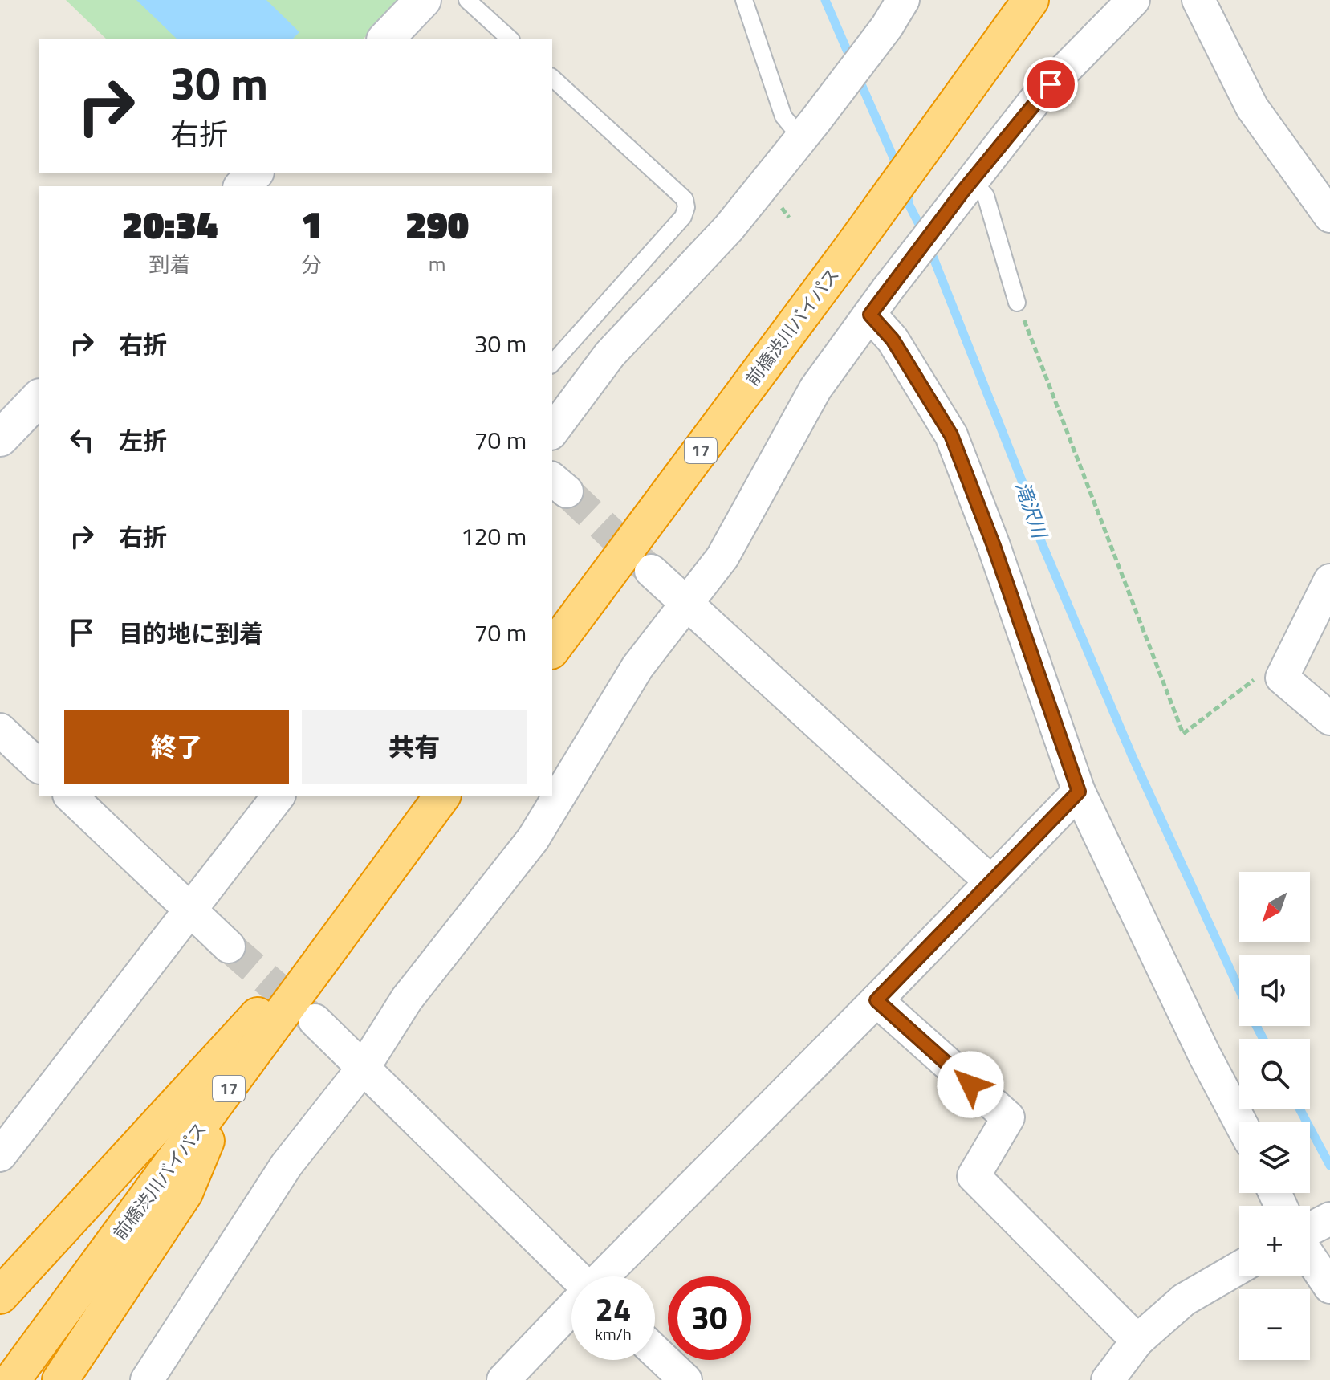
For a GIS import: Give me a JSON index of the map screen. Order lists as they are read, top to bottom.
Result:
{
  "streets": {
    "highway": ["前橋渋川バイパス", "17"]
  },
  "crossings": [
    ["前橋渋川バイパス", "17"]
  ],
  "water": ["滝沢川"],
  "north": "bottom left",
  "page": {
    "turn": ["30 m", "右折"],
    "eta": [
      "20:34",
      "到着",
      "1",
      "分",
      "290",
      "m"
    ],
    "list": [
      {
        "name": "右折",
        "value": "30 m"
      },
      {
        "name": "左折",
        "value": "70 m"
      },
      {
        "name": "右折",
        "value": "120 m"
      },
      {
        "name": "目的地に到着",
        "value": "70 m"
      }
    ],
    "buttons": ["終了", "共有"],
    "map_buttons": ["+", "−"],
    "speed": "24 km/h",
    "limit": "30"
  }
}
